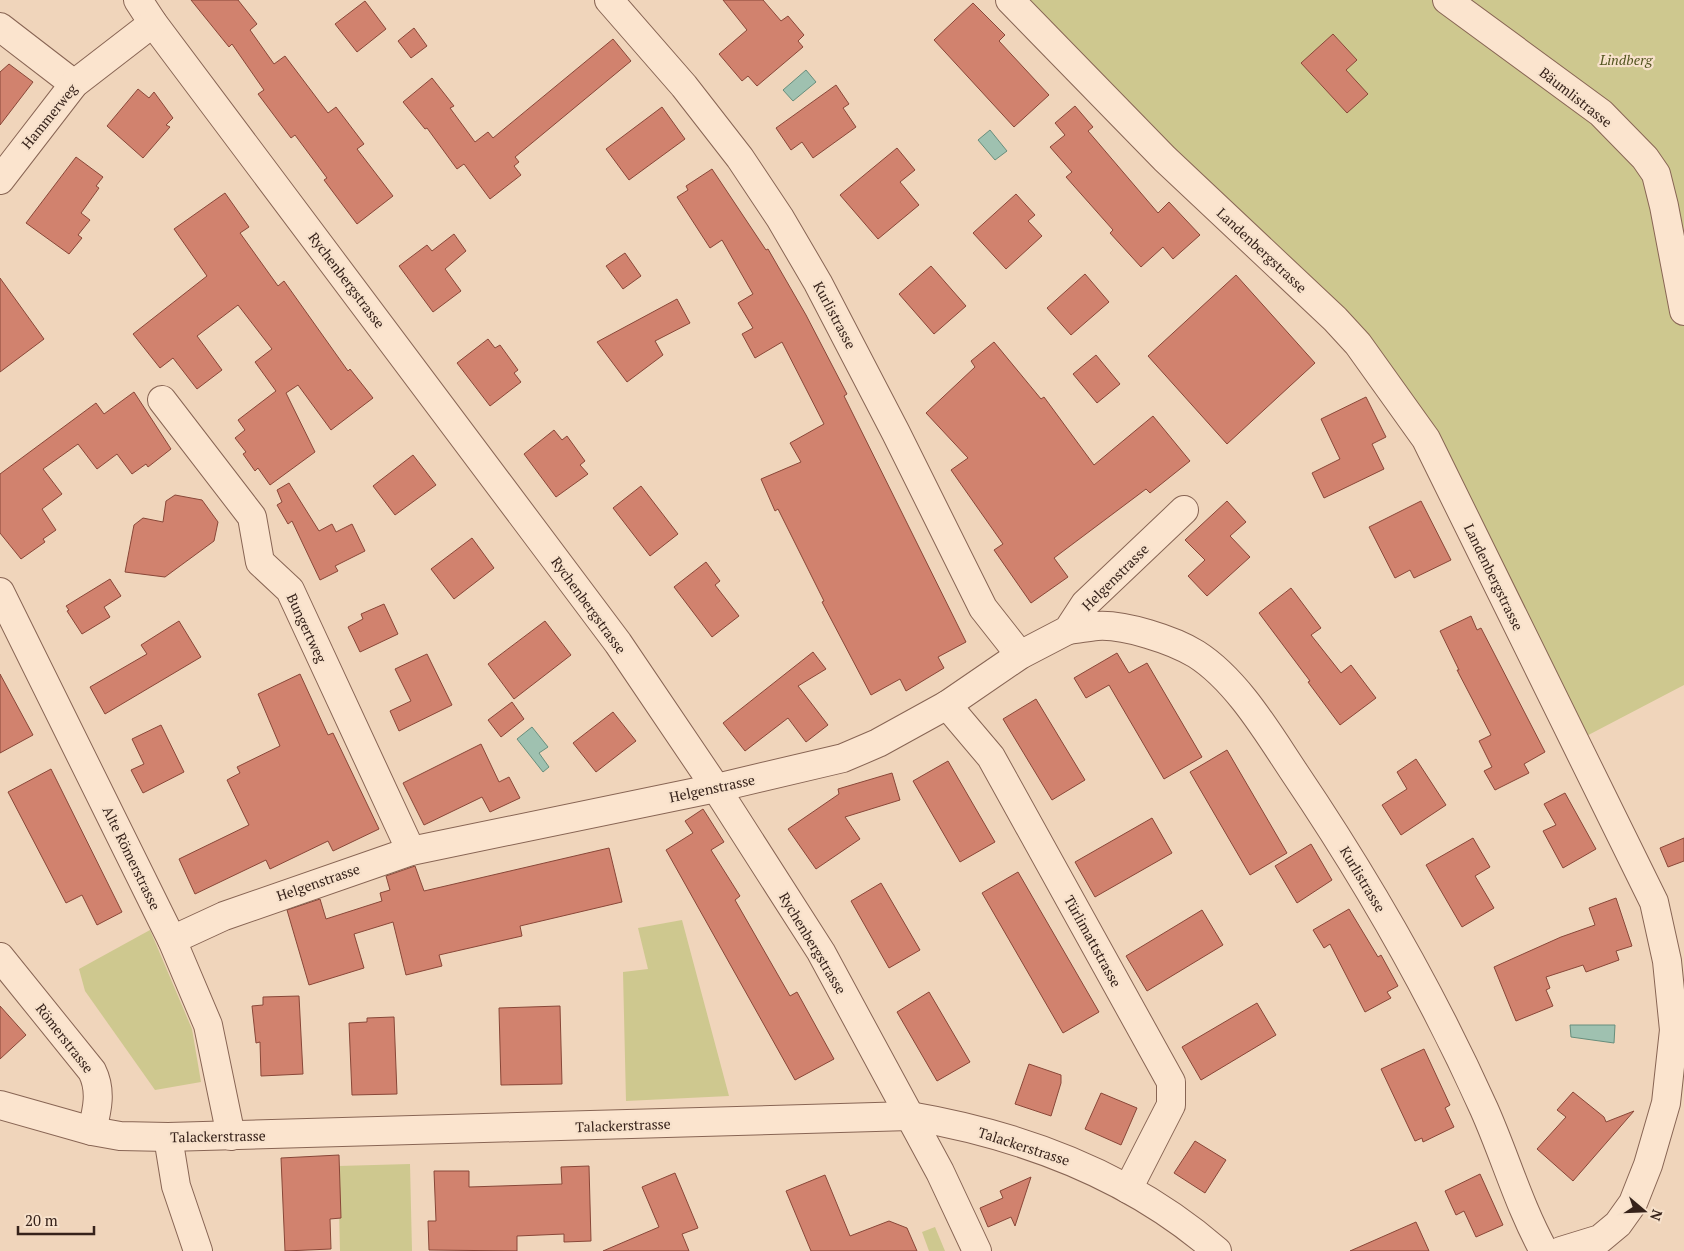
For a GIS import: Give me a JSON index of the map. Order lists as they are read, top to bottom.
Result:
{
  "streets": {
    "street": [
      "Bäumlistrasse",
      "Hammerweg",
      "Landenbergstrasse",
      "Rychenbergstrasse",
      "Kurlistrasse",
      "Helgenstrasse",
      "Bungertweg",
      "Alte Römerstrasse",
      "Türlimattstrasse",
      "Römerstrasse",
      "Talackerstrasse"
    ]
  },
  "crossings": [
    ["Hammerweg", "Rychenbergstrasse"],
    ["Rychenbergstrasse", "Helgenstrasse"],
    ["Rychenbergstrasse", "Talackerstrasse"],
    ["Kurlistrasse", "Helgenstrasse"],
    ["Helgenstrasse", "Bungertweg"],
    ["Helgenstrasse", "Alte Römerstrasse"],
    ["Helgenstrasse", "Türlimattstrasse"],
    ["Alte Römerstrasse", "Talackerstrasse"],
    ["Türlimattstrasse", "Talackerstrasse"],
    ["Römerstrasse", "Talackerstrasse"]
  ],
  "parks": ["Lindberg"],
  "scale_bar": "20 m",
  "north": "right"
}
